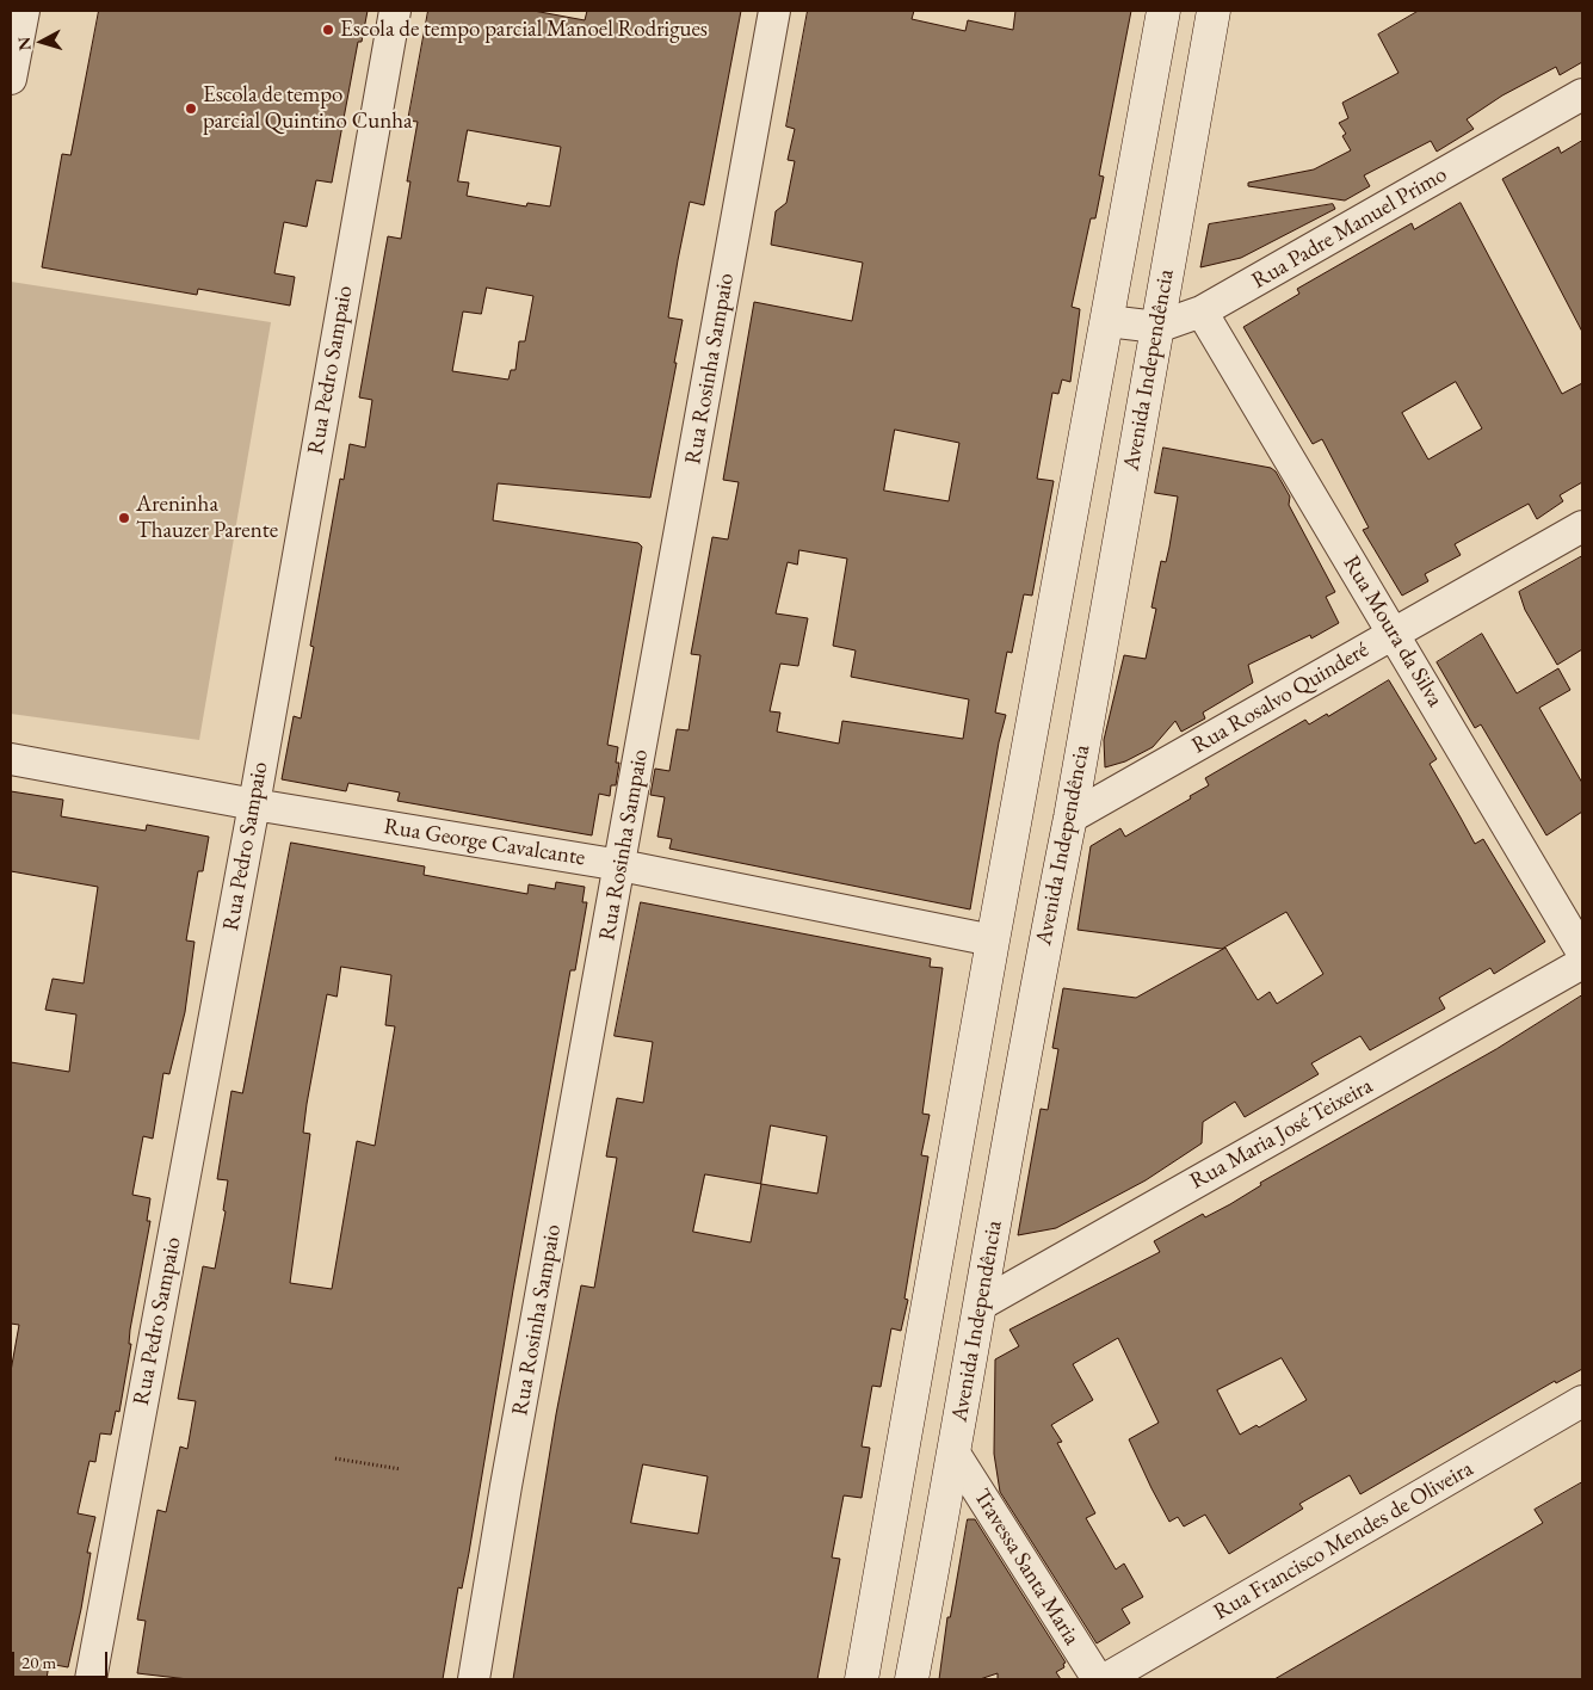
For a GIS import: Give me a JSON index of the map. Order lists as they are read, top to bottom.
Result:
{
  "streets": {
    "main road": ["Avenida Independência"],
    "street": [
      "Rua Padre Manuel Primo",
      "Rua Rosinha Sampaio",
      "Rua Pedro Sampaio",
      "Rua Moura da Silva",
      "Rua Rosalvo Quinderé",
      "Rua George Cavalcante",
      "Rua Maria José Teixeira",
      "Rua Francisco Mendes de Oliveira",
      "Travessa Santa Maria"
    ]
  },
  "crossings": [
    ["Rua Padre Manuel Primo", "Avenida Independência"],
    ["Rua Padre Manuel Primo", "Rua Moura da Silva"],
    ["Rua Rosinha Sampaio", "Rua George Cavalcante"],
    ["Rua Pedro Sampaio", "Rua George Cavalcante"],
    ["Avenida Independência", "Rua Rosalvo Quinderé"],
    ["Avenida Independência", "Rua Maria José Teixeira"],
    ["Avenida Independência", "Travessa Santa Maria"],
    ["Rua Moura da Silva", "Rua Rosalvo Quinderé"]
  ],
  "places": ["Escola de tempo parcial Manoel Rodrigues", "Escola de tempo parcial Quintino Cunha", "Areninha Thauzer Parente"],
  "scale_bar": "20 m",
  "north": "left"
}
